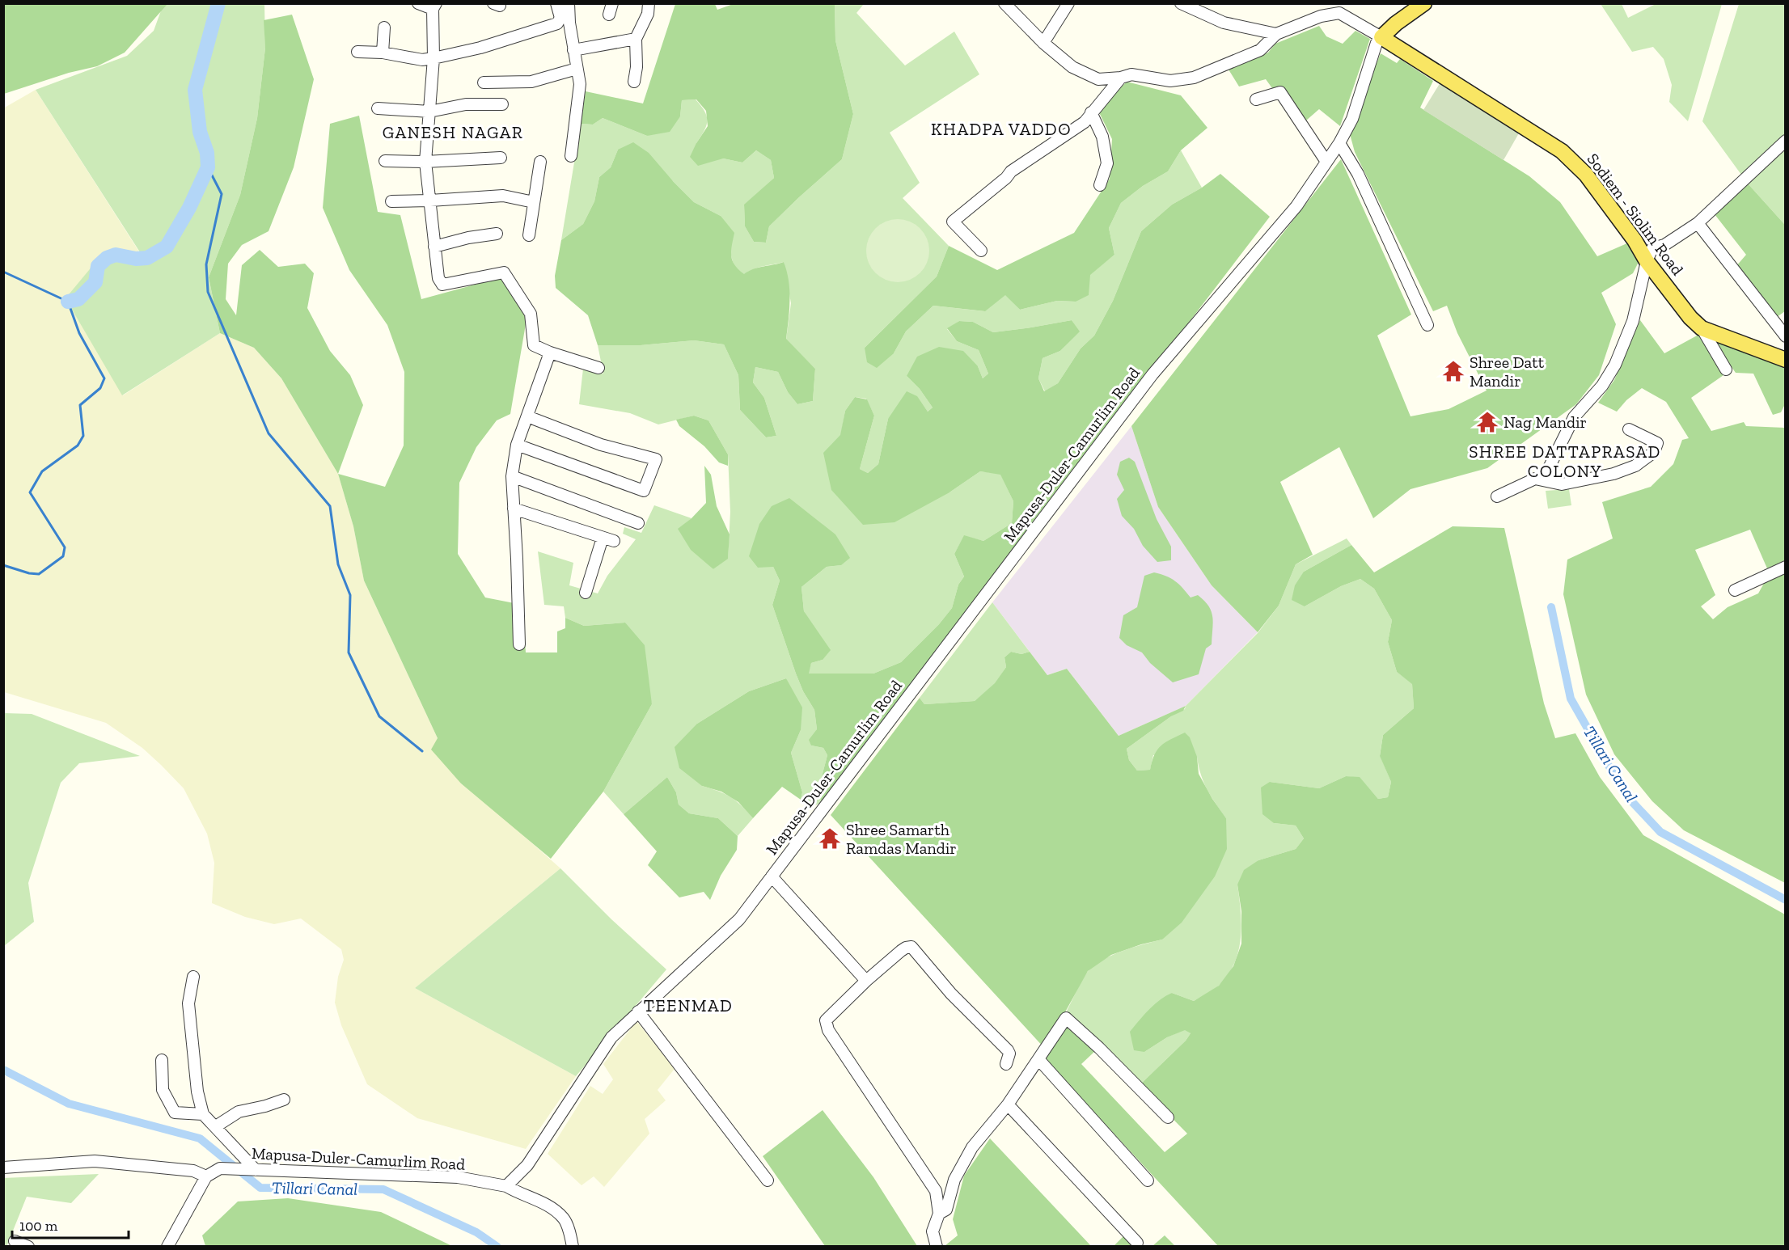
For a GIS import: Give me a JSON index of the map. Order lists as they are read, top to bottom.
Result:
{
  "streets": {
    "main road": ["Sodiem - Siolim Road"],
    "street": ["Mapusa-Duler-Camurlim Road"]
  },
  "crossings": [
    ["Sodiem - Siolim Road", "Mapusa-Duler-Camurlim Road"]
  ],
  "districts": [
    "KHADPA VADDO",
    "GANESH NAGAR",
    "SHREE DATTAPRASAD COLONY",
    "TEENMAD"
  ],
  "water": ["Tillari Canal"],
  "places": {
    "temple": ["Shree Datt Mandir", "Nag Mandir", "Shree Samarth Ramdas Mandir"]
  },
  "scale_bar": "100 m"
}
